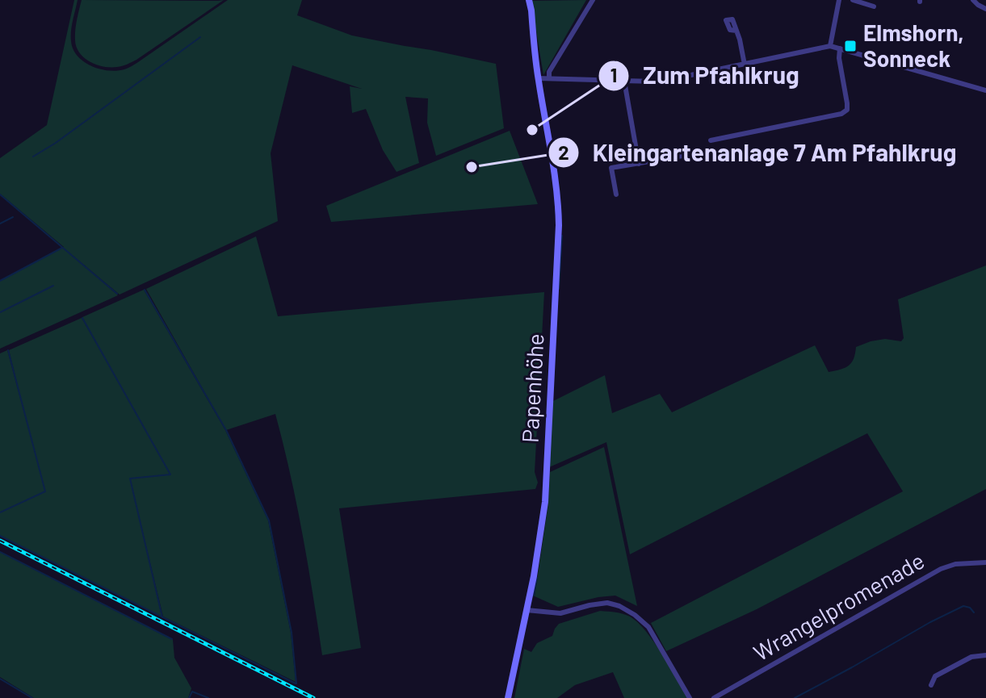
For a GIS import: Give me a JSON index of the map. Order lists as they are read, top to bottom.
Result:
{
  "streets": {
    "main road": ["Papenhöhe"],
    "street": ["Wrangelpromenade"]
  },
  "places": {
    "transit": ["Elmshorn, Sonneck"],
    "other": ["Zum Pfahlkrug", "Kleingartenanlage 7 Am Pfahlkrug"]
  }
}
